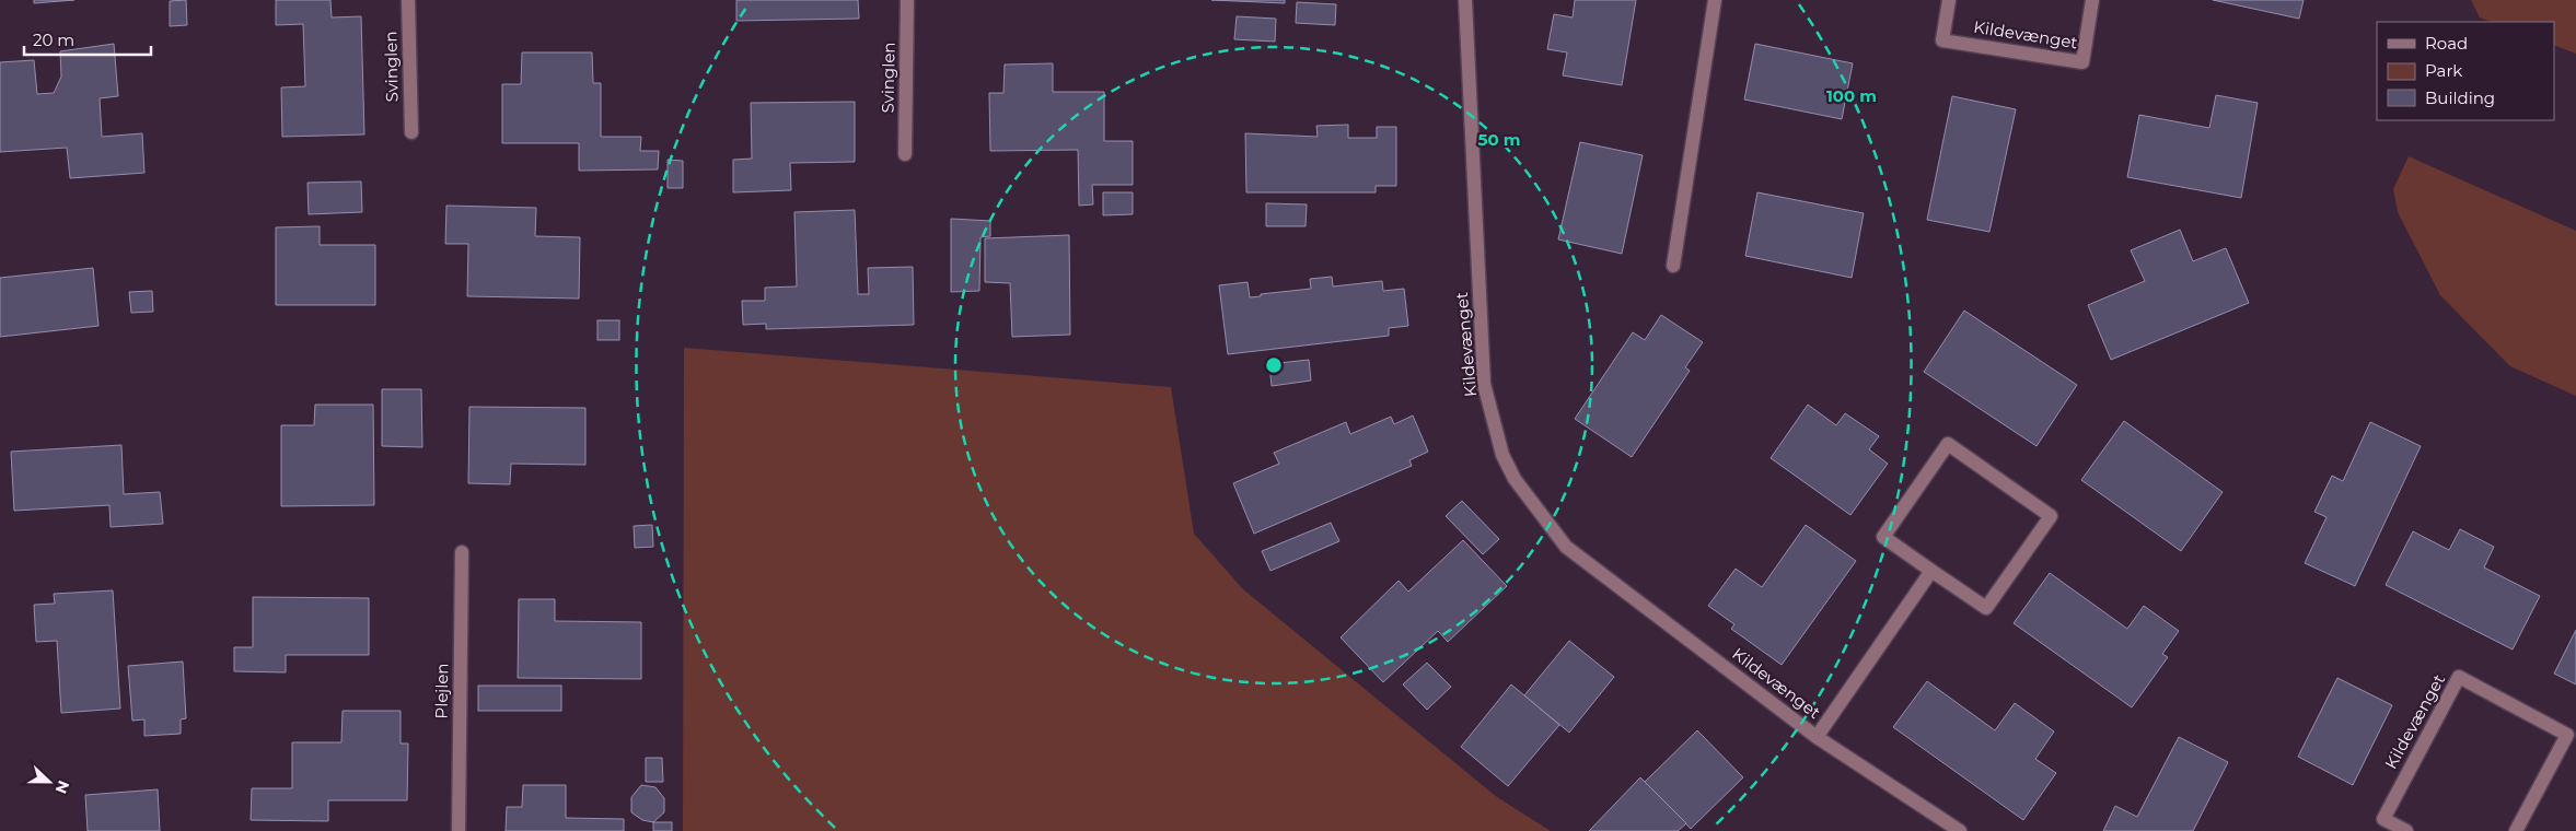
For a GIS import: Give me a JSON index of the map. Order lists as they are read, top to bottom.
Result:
{
  "streets": {
    "street": ["Kildevænget", "Svinglen", "Plejlen"]
  },
  "legend": ["Road", "Park", "Building"],
  "scale_bar": "20 m",
  "north": "right",
  "rings": ["100 m", "50 m"]
}
